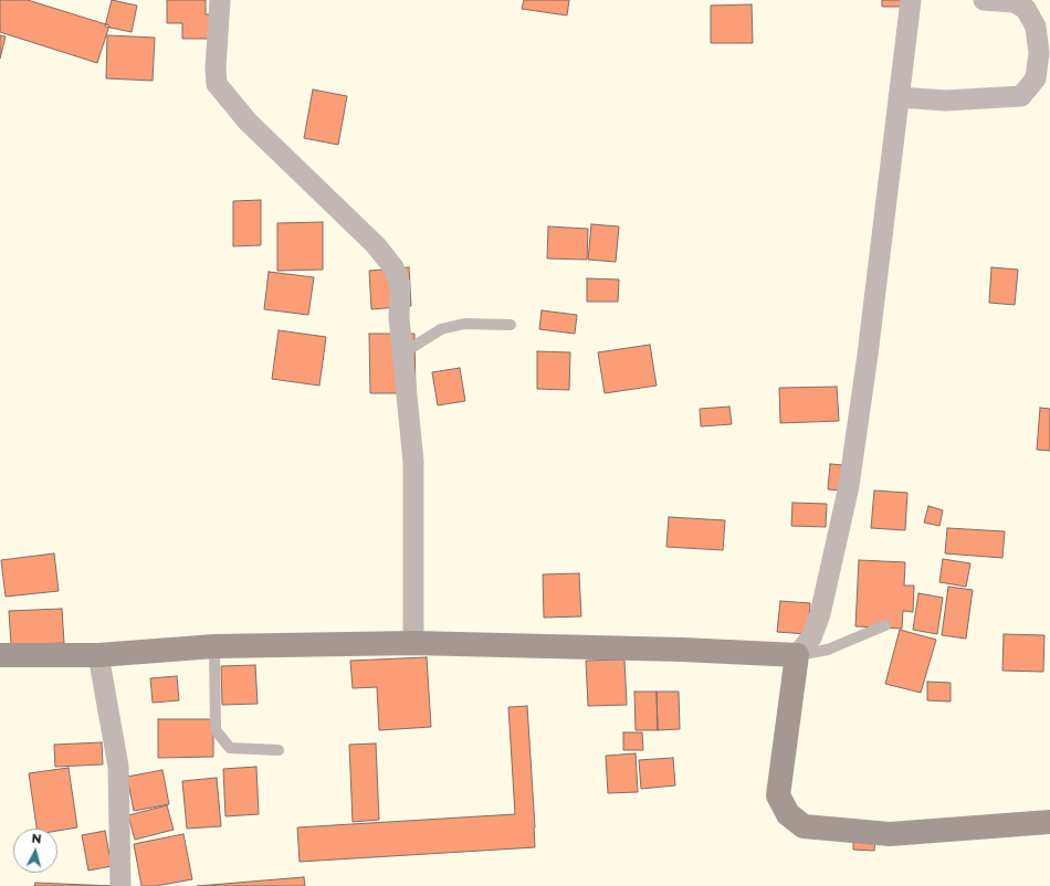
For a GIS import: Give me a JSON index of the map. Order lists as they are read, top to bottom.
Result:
{
  "north": "top"
}
